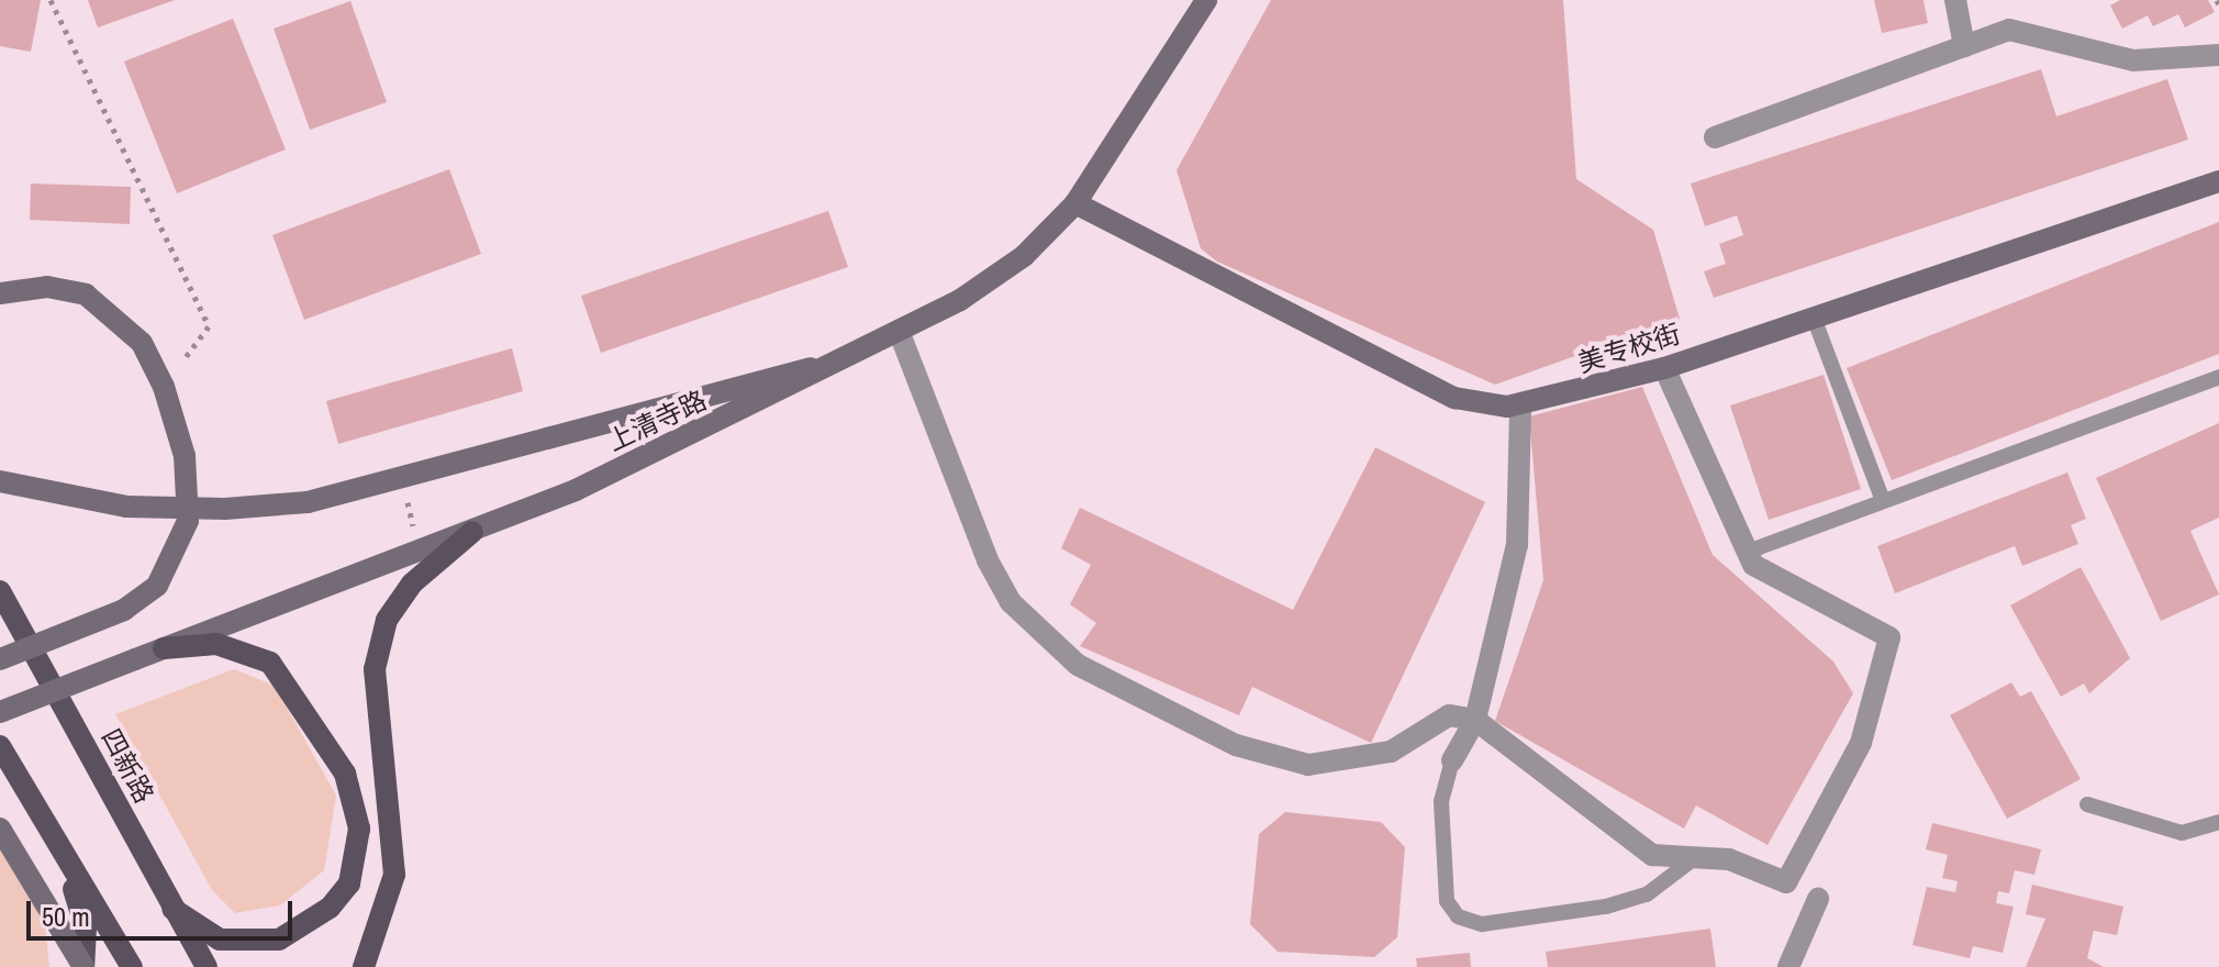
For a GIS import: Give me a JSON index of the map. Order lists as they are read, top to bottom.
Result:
{
  "streets": {
    "main road": ["美专校街", "上清寺路", "四新路"]
  },
  "crossings": [
    ["美专校街", "上清寺路"]
  ],
  "scale_bar": "50 m"
}
